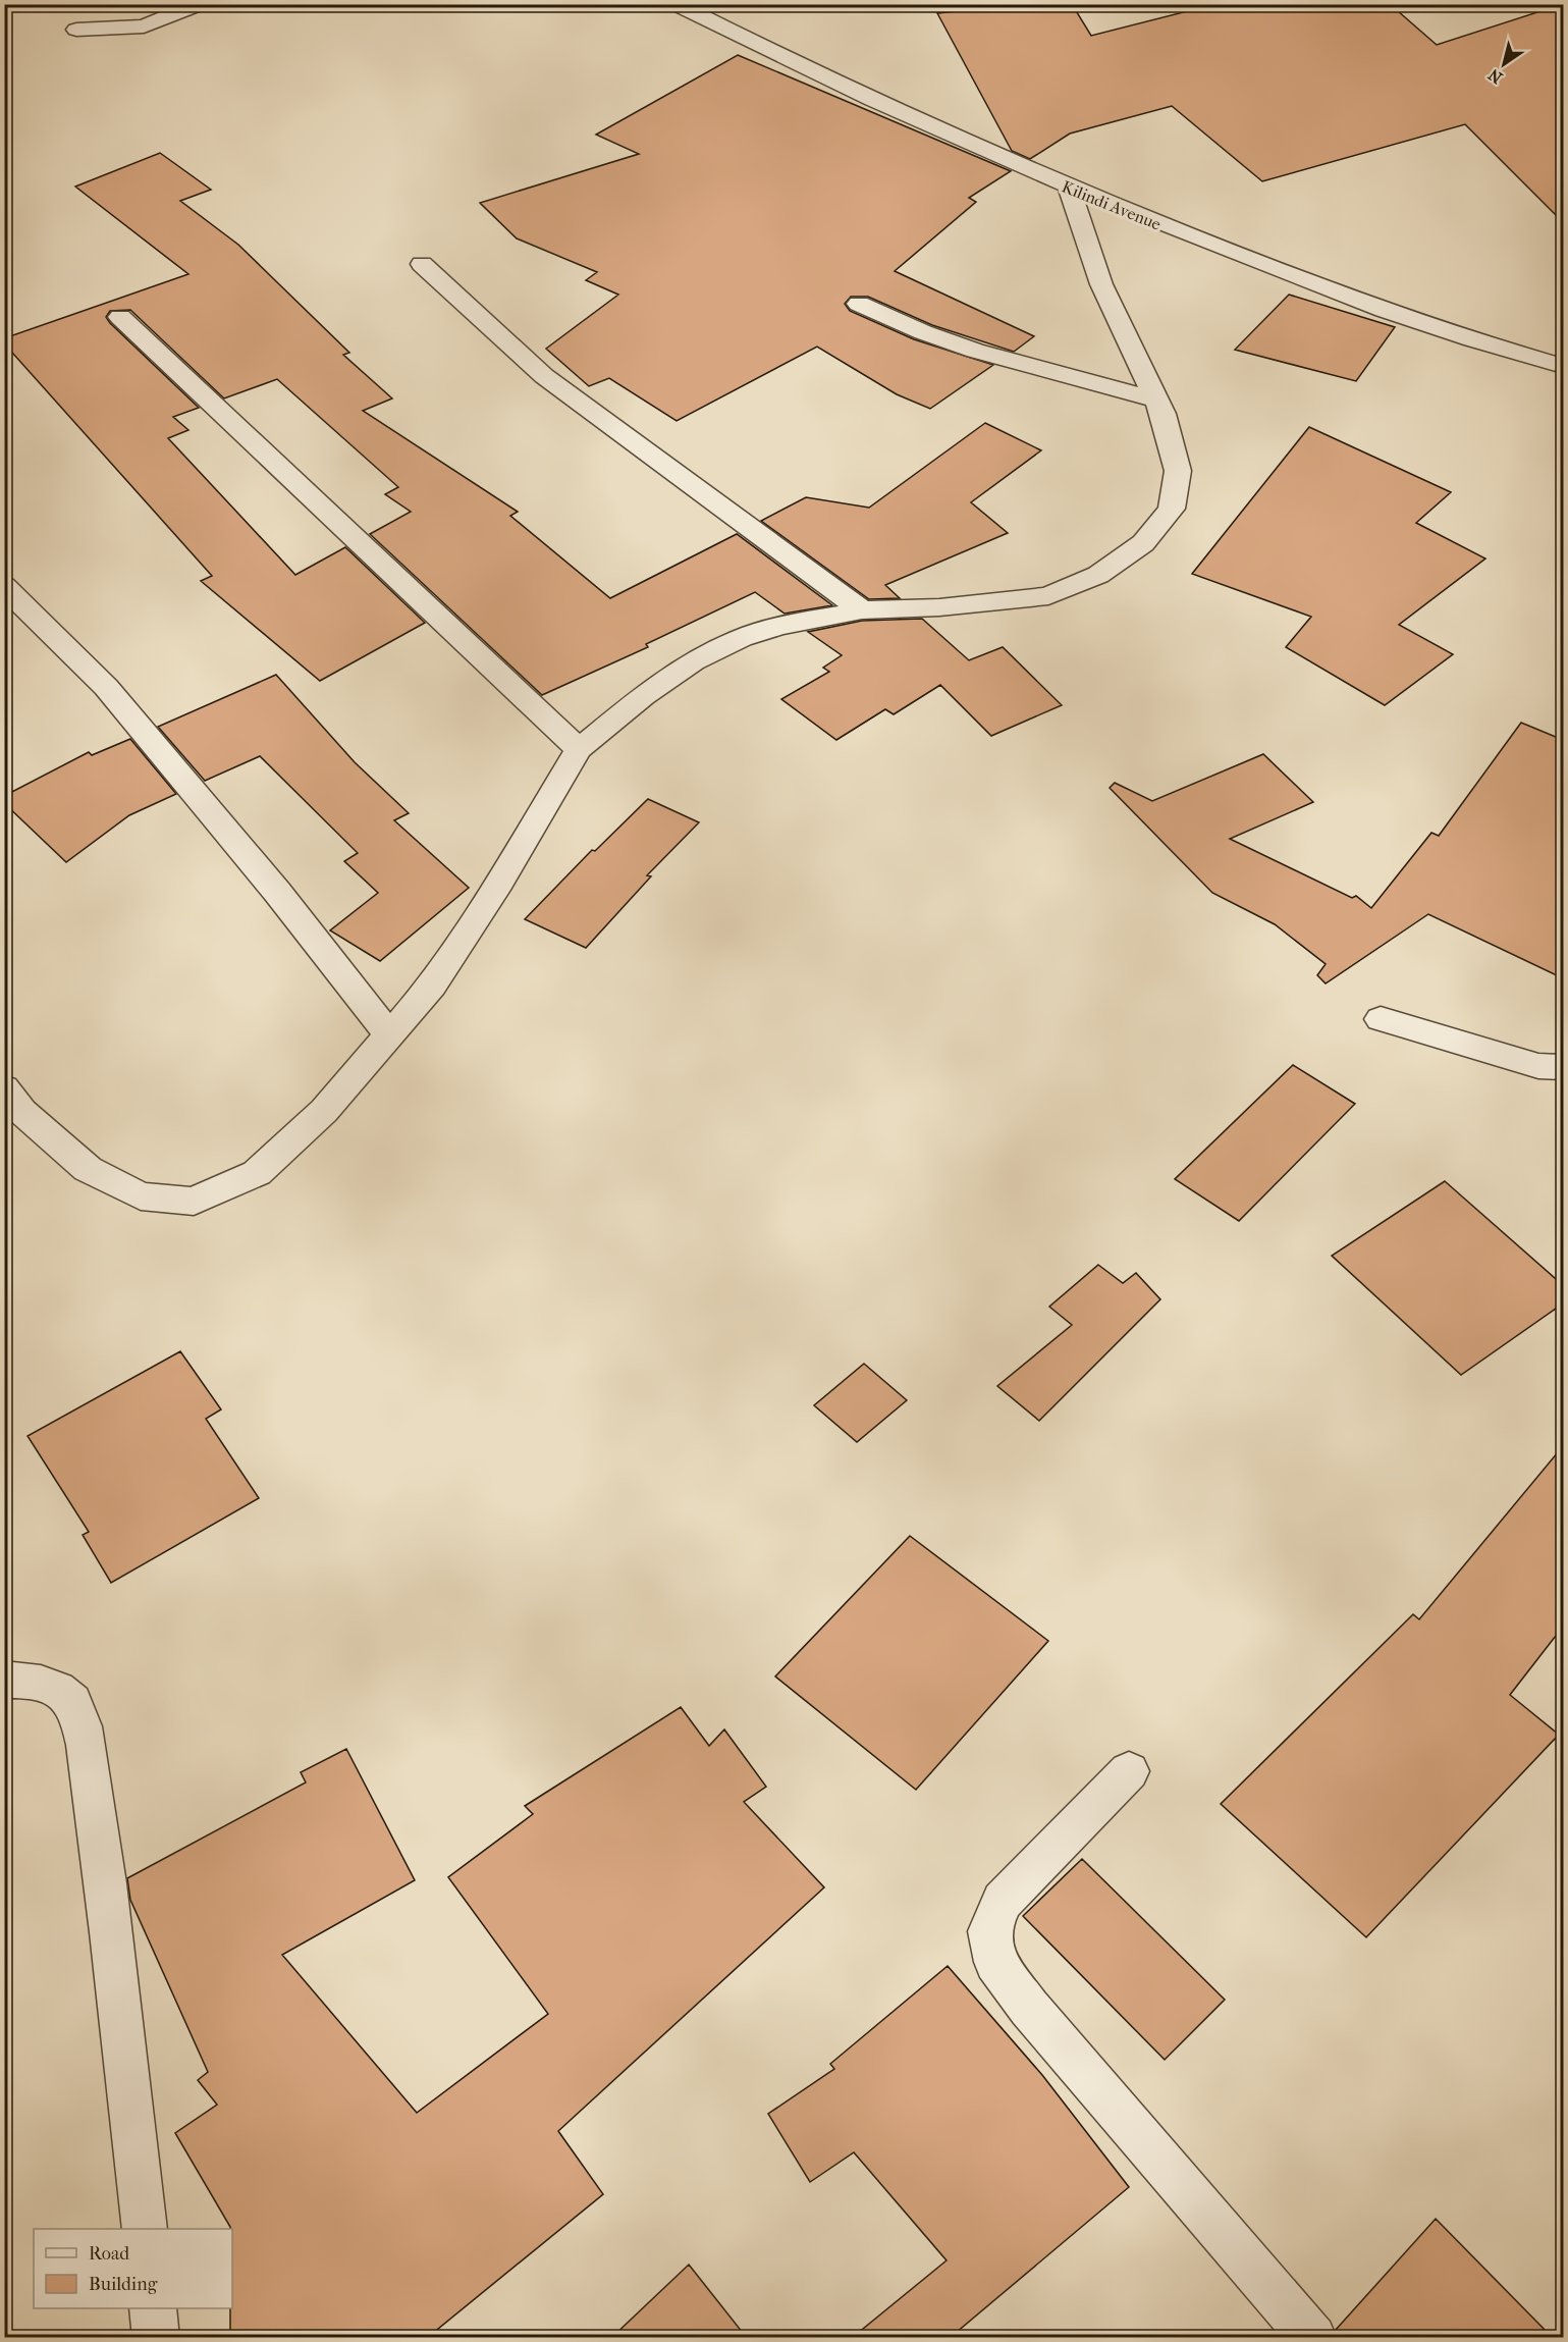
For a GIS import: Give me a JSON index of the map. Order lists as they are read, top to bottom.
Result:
{
  "streets": {
    "street": ["Kilindi Avenue"]
  },
  "legend": ["Road", "Building"],
  "north": "bottom left"
}
